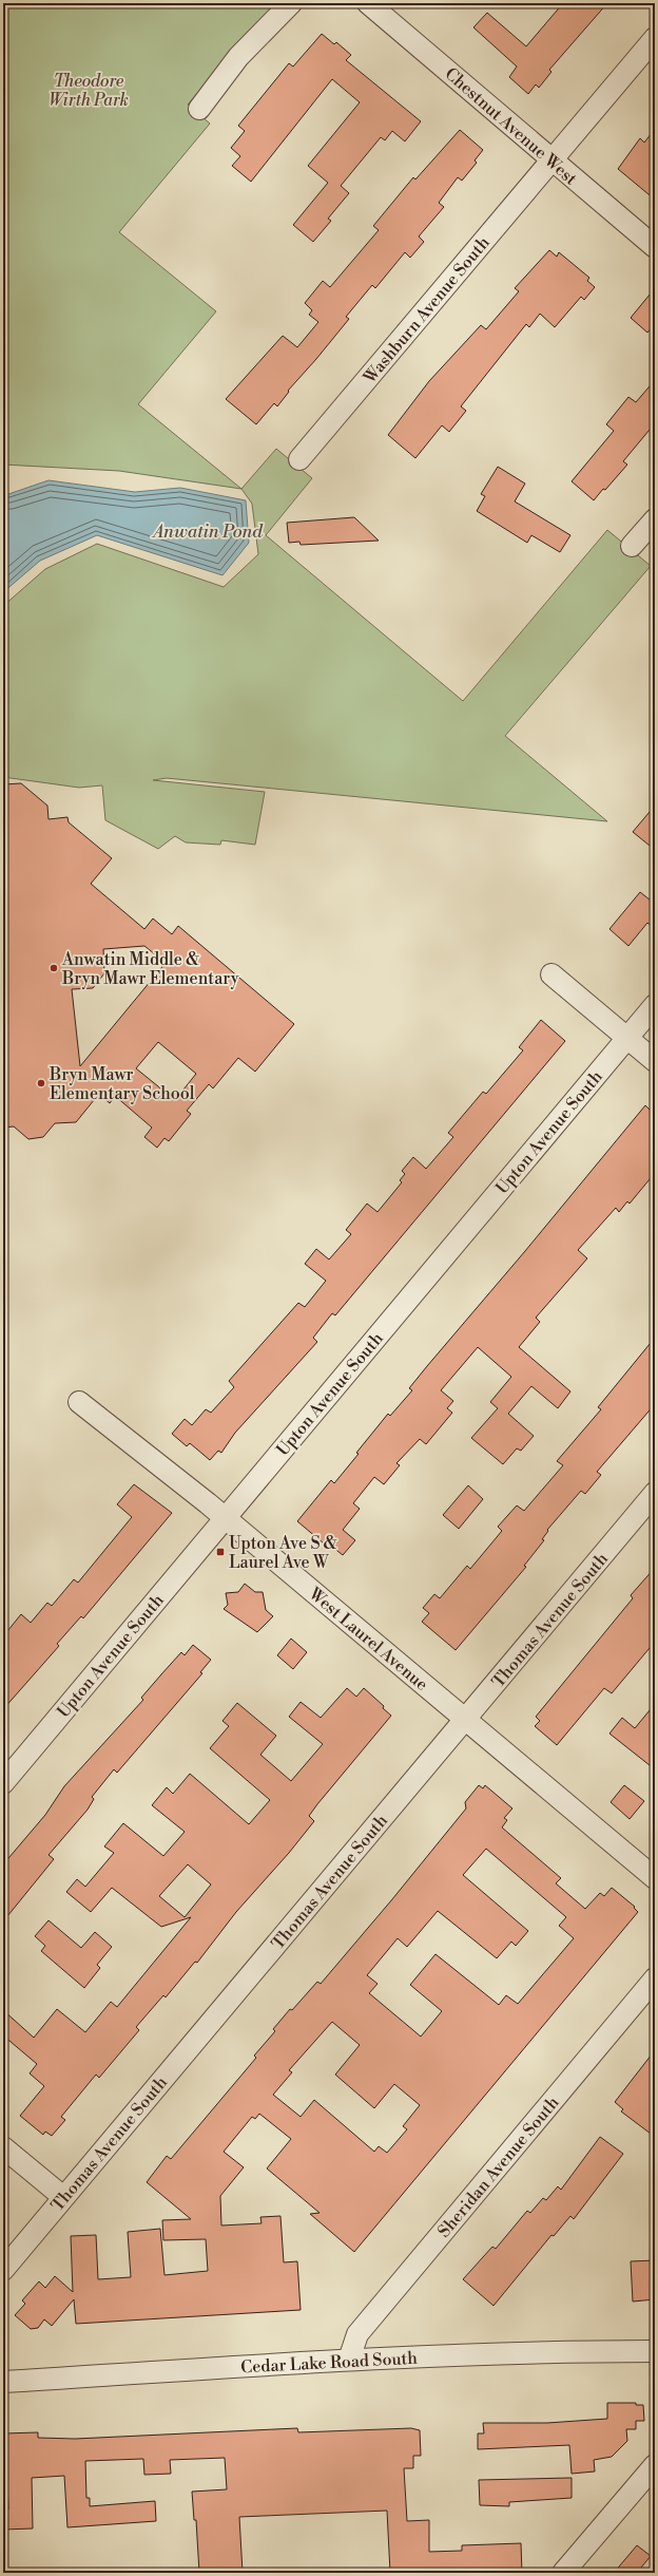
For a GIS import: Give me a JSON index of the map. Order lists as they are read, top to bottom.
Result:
{
  "streets": {
    "street": [
      "Chestnut Avenue West",
      "Washburn Avenue South",
      "Upton Avenue South",
      "Thomas Avenue South",
      "West Laurel Avenue",
      "Sheridan Avenue South",
      "Cedar Lake Road South"
    ]
  },
  "crossings": [
    ["Chestnut Avenue West", "Washburn Avenue South"],
    ["Upton Avenue South", "West Laurel Avenue"],
    ["Thomas Avenue South", "West Laurel Avenue"],
    ["Sheridan Avenue South", "Cedar Lake Road South"]
  ],
  "water": ["Anwatin Pond"],
  "parks": ["Theodore Wirth Park"],
  "places": {
    "other": ["Anwatin Middle & Bryn Mawr Elementary", "Bryn Mawr Elementary School"],
    "transit": ["Upton Ave S & Laurel Ave W"]
  }
}
